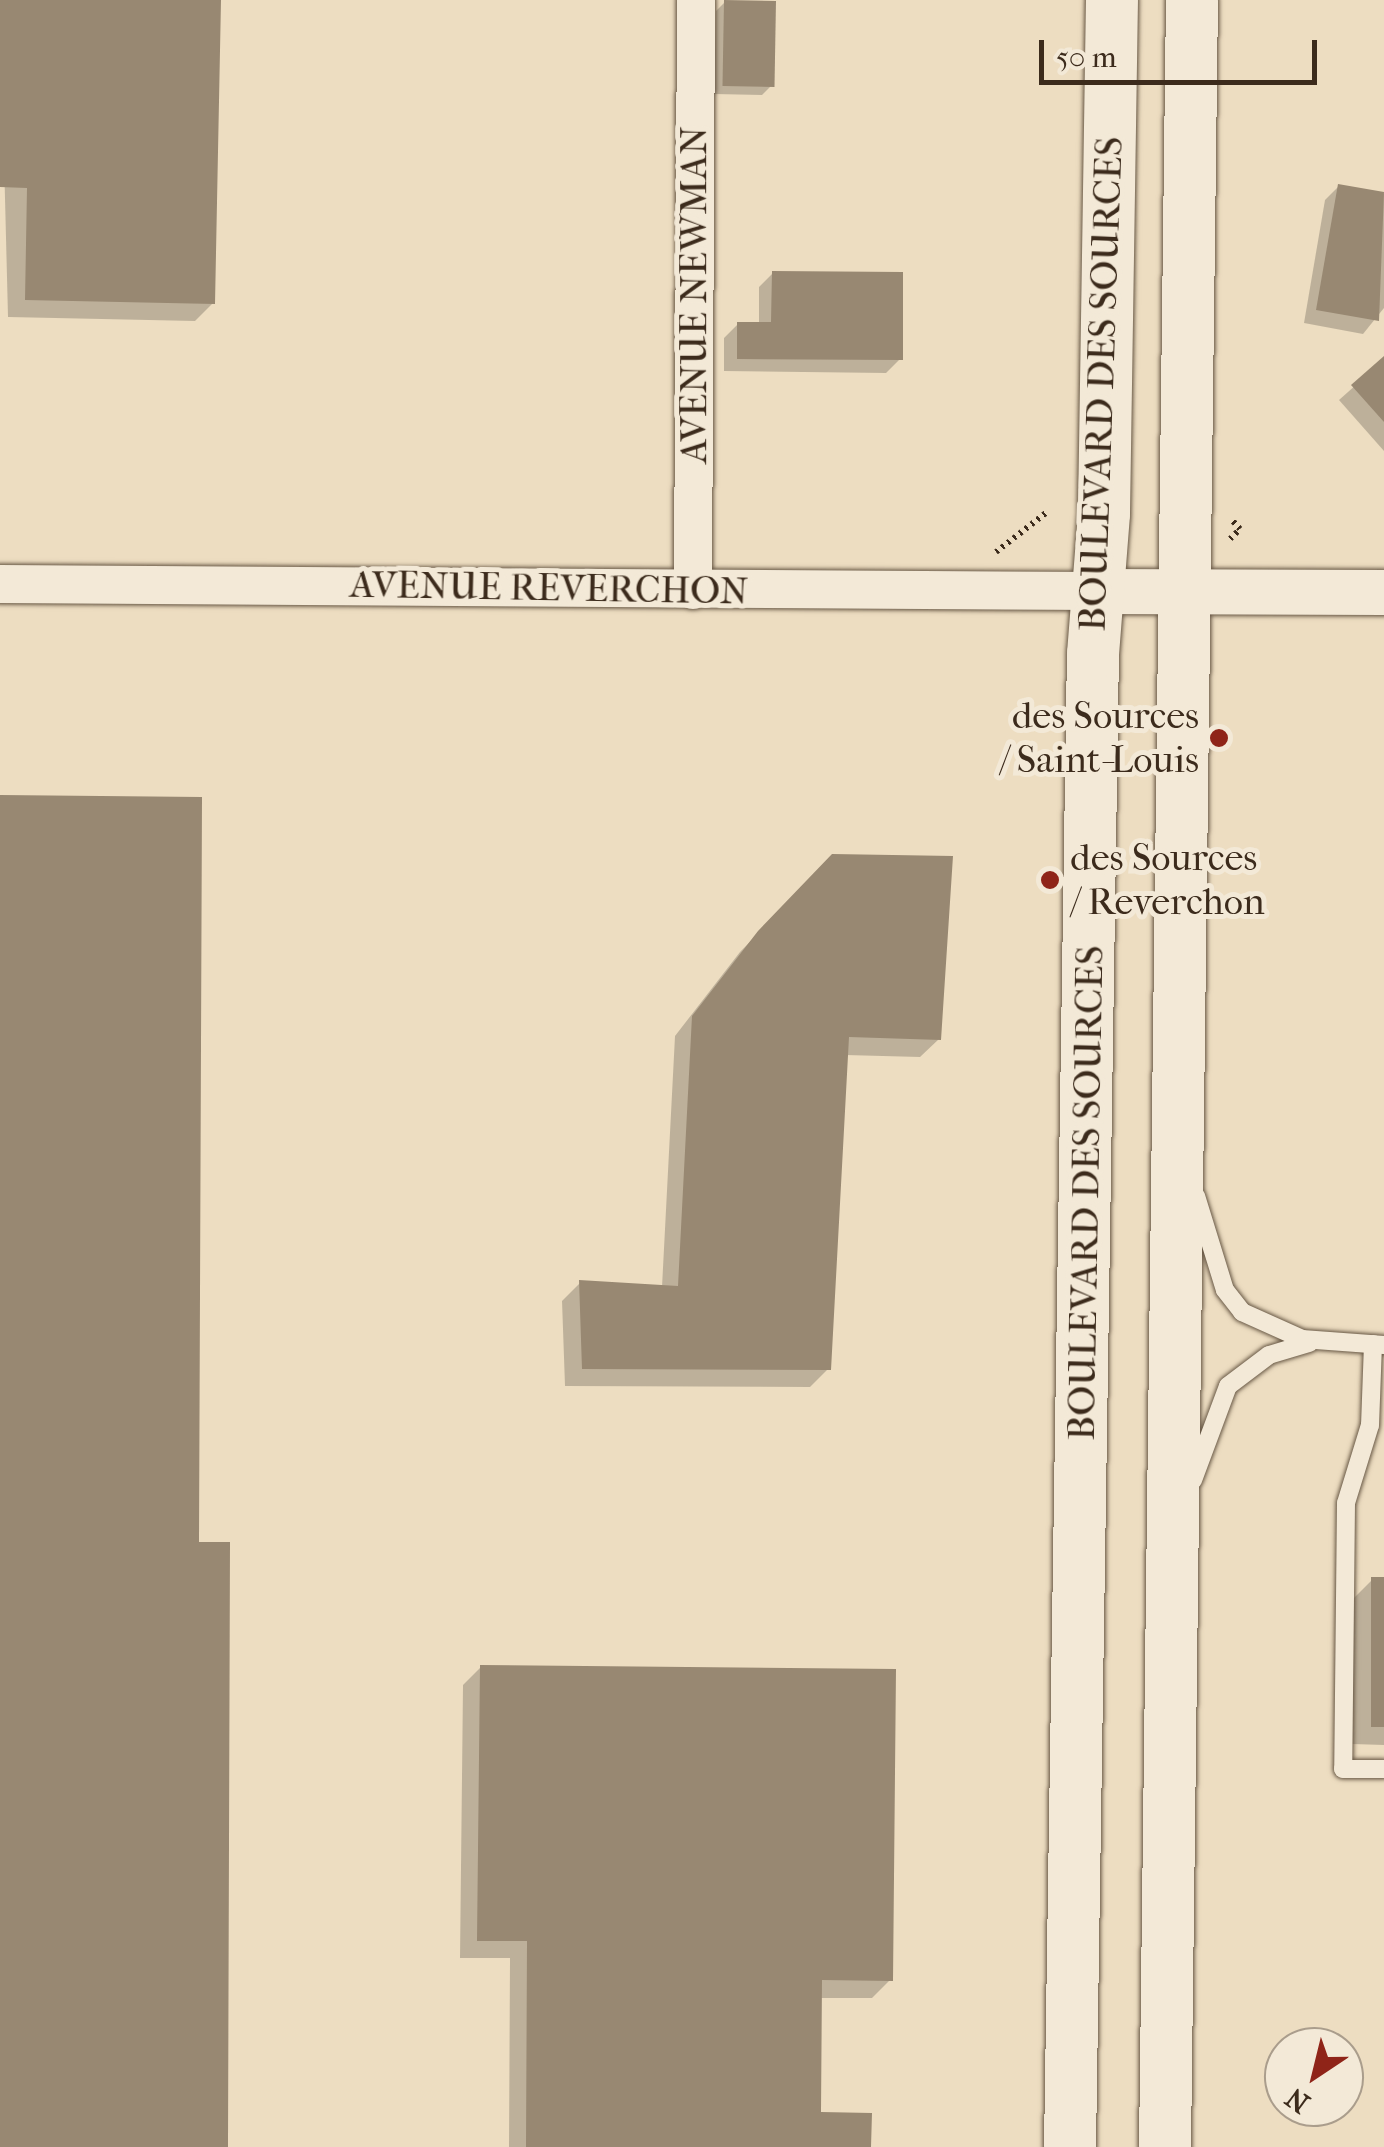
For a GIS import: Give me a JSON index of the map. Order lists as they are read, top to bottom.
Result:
{
  "streets": {
    "main road": ["BOULEVARD DES SOURCES"],
    "street": ["AVENUE NEWMAN", "AVENUE REVERCHON"]
  },
  "crossings": [
    ["AVENUE NEWMAN", "AVENUE REVERCHON"],
    ["BOULEVARD DES SOURCES", "AVENUE REVERCHON"]
  ],
  "places": ["des Sources / Saint-Louis", "des Sources / Reverchon"],
  "scale_bar": "50 m",
  "north": "bottom left"
}
